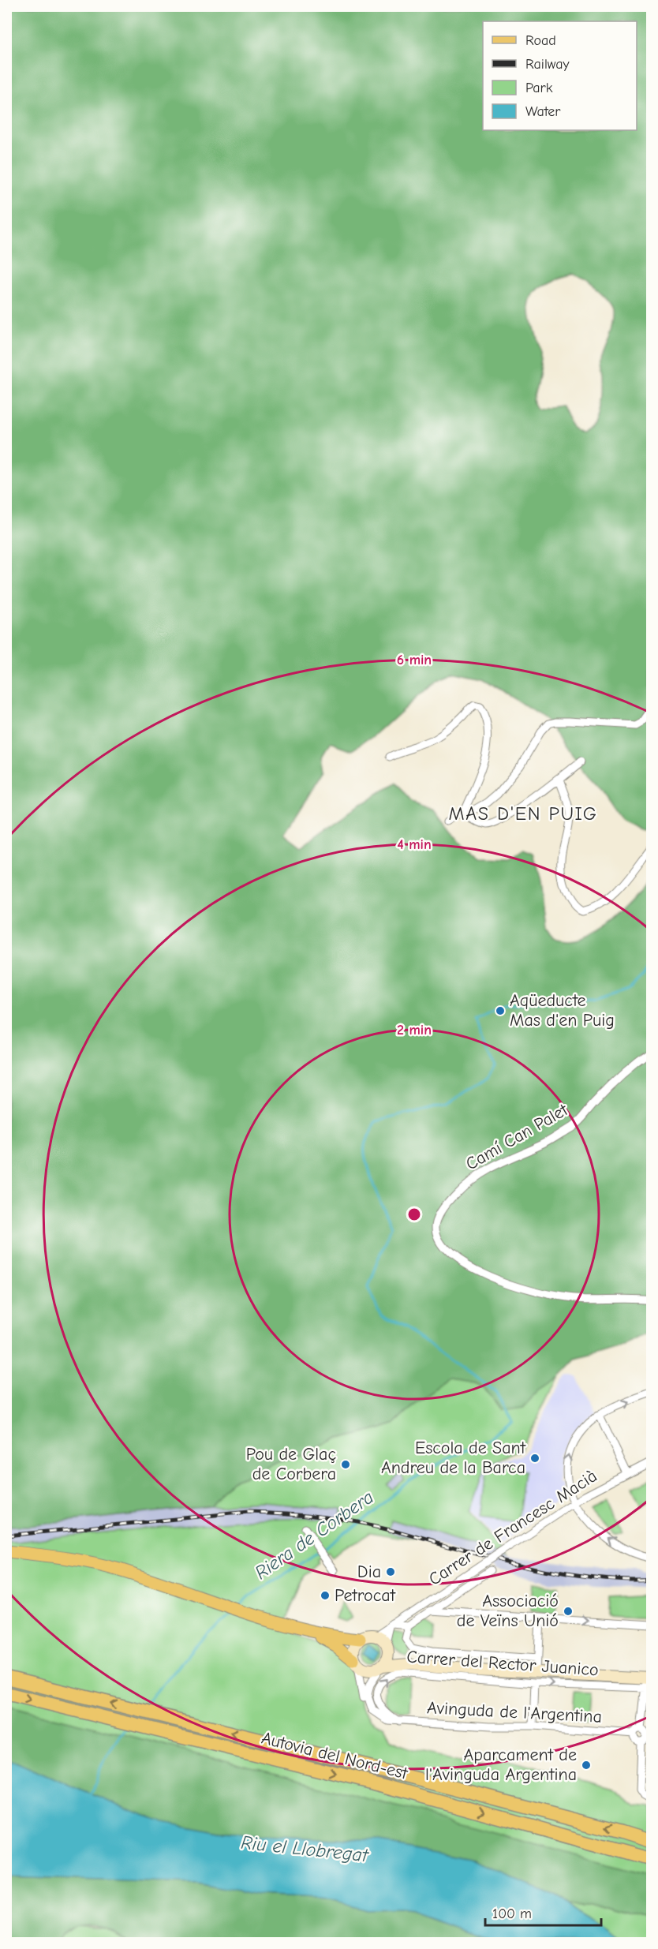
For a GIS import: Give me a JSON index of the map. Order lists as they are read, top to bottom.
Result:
{
  "streets": {
    "highway": ["Autovia del Nord-est"],
    "main road": ["Carrer del Rector Juanico"],
    "street": ["Camí Can Palet", "Carrer de Francesc Macià", "Avinguda de l'Argentina"]
  },
  "crossings": [
    ["Carrer de Francesc Macià", "Carrer del Rector Juanico"],
    ["Carrer de Francesc Macià", "Avinguda de l'Argentina"],
    ["Carrer del Rector Juanico", "Avinguda de l'Argentina"]
  ],
  "districts": ["MAS D'EN PUIG"],
  "water": ["Riera de Corbera", "Riu el Llobregat"],
  "places": [
    "Aqüeducte Mas d'en Puig",
    "Escola de Sant Andreu de la Barca",
    "Pou de Glaç de Corbera",
    "Dia",
    "Petrocat",
    "Associació de Veïns Unió",
    "Aparcament de l'Avinguda Argentina"
  ],
  "legend": [
    "Road",
    "Railway",
    "Park",
    "Water"
  ],
  "scale_bar": "100 m",
  "rings": ["6 min", "4 min", "2 min"]
}
